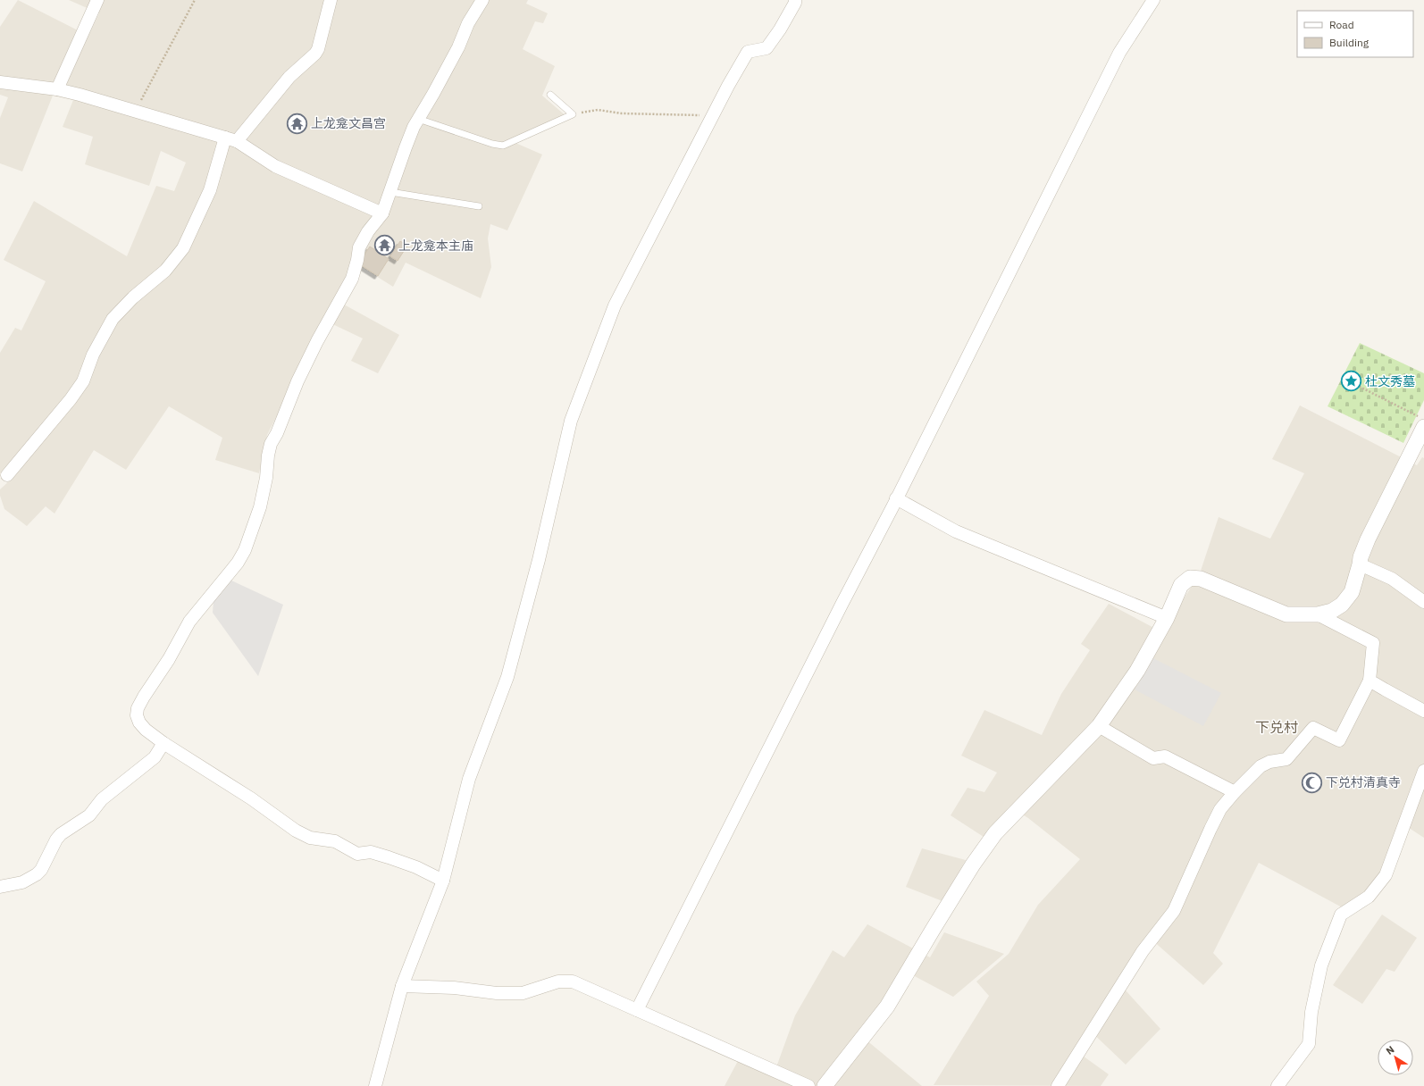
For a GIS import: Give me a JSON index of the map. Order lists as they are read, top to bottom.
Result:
{
  "districts": ["下兑村"],
  "places": {
    "temple": ["上龙龛文昌宫", "上龙龛本主庙"],
    "place": ["杜文秀墓"],
    "mosque": ["下兑村清真寺"]
  },
  "legend": ["Road", "Building"],
  "north": "top left"
}
